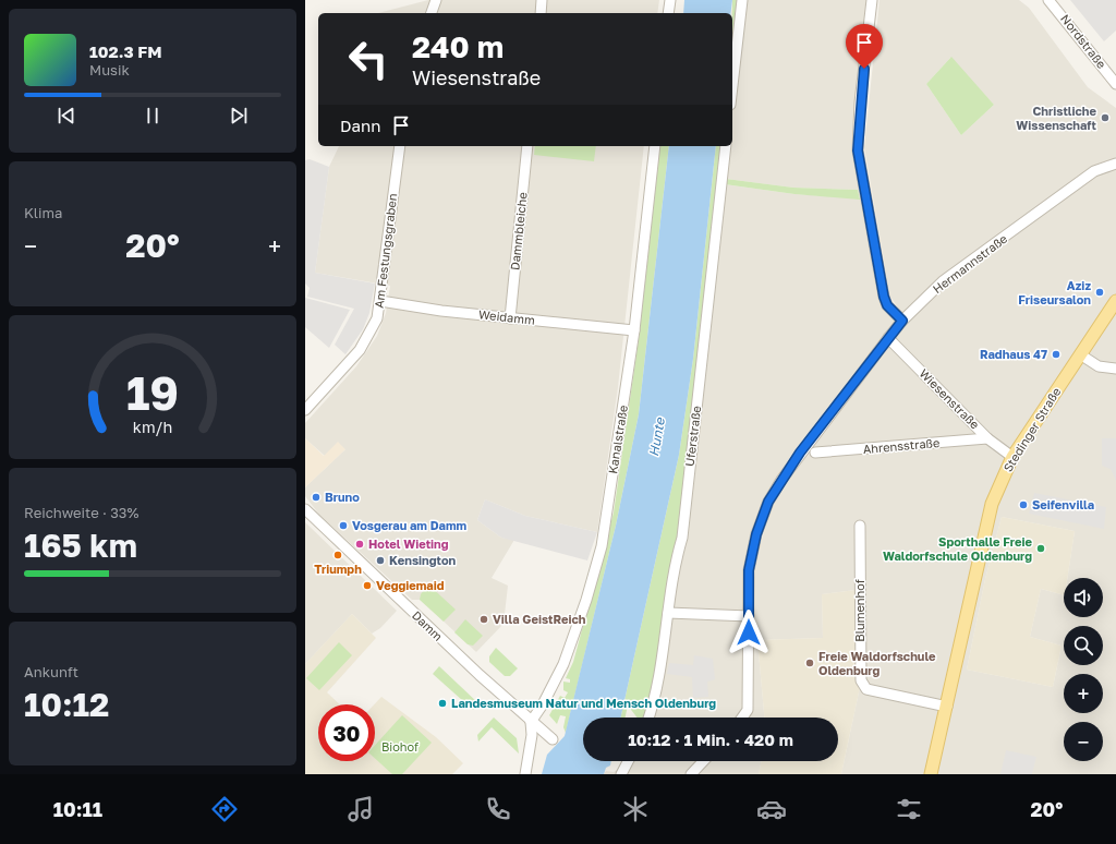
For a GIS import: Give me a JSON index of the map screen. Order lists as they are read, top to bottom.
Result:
{
  "streets": {
    "main road": ["Stedinger Straße"],
    "street": [
      "Nordstraße",
      "Dammbleiche",
      "Am Festungsgraben",
      "Hermannstraße",
      "Weidamm",
      "Wiesenstraße",
      "Uferstraße",
      "Kanalstraße",
      "Ahrensstraße",
      "Blumenhof",
      "Damm"
    ]
  },
  "crossings": [
    ["Dammbleiche", "Weidamm"],
    ["Am Festungsgraben", "Weidamm"],
    ["Hermannstraße", "Wiesenstraße"],
    ["Weidamm", "Kanalstraße"],
    ["Wiesenstraße", "Stedinger Straße"],
    ["Wiesenstraße", "Ahrensstraße"],
    ["Stedinger Straße", "Blumenhof"],
    ["Kanalstraße", "Damm"]
  ],
  "water": ["Hunte"],
  "parks": ["Biohof"],
  "places": [
    "Christliche Wissenschaft",
    "Aziz Friseursalon",
    "Radhaus 47",
    "Bruno",
    "Seifenvilla",
    "Vosgerau am Damm",
    "Hotel Wieting",
    "Sporthalle Freie Waldorfschule Oldenburg",
    "Triumph",
    "Kensington",
    "Veggiemaid",
    "Villa GeistReich",
    "Freie Waldorfschule Oldenburg",
    "Landesmuseum Natur und Mensch Oldenburg"
  ],
  "page": {
    "turn": ["240 m", "Wiesenstraße"],
    "song": ["102.3 FM", "Musik"],
    "then": "Dann",
    "tile": [
      "Klima",
      ["Reichweite · 33%", "165 km"],
      ["Ankunft", "10:12"]
    ],
    "heat": ["−", "20°", "+"],
    "map_buttons": ["+", "−"],
    "limit": "30",
    "trip": "10:12 · 1 Min. · 420 m",
    "tabs": ["10:11", "20°"],
    "gauge": ["19", "km/h"]
  }
}
